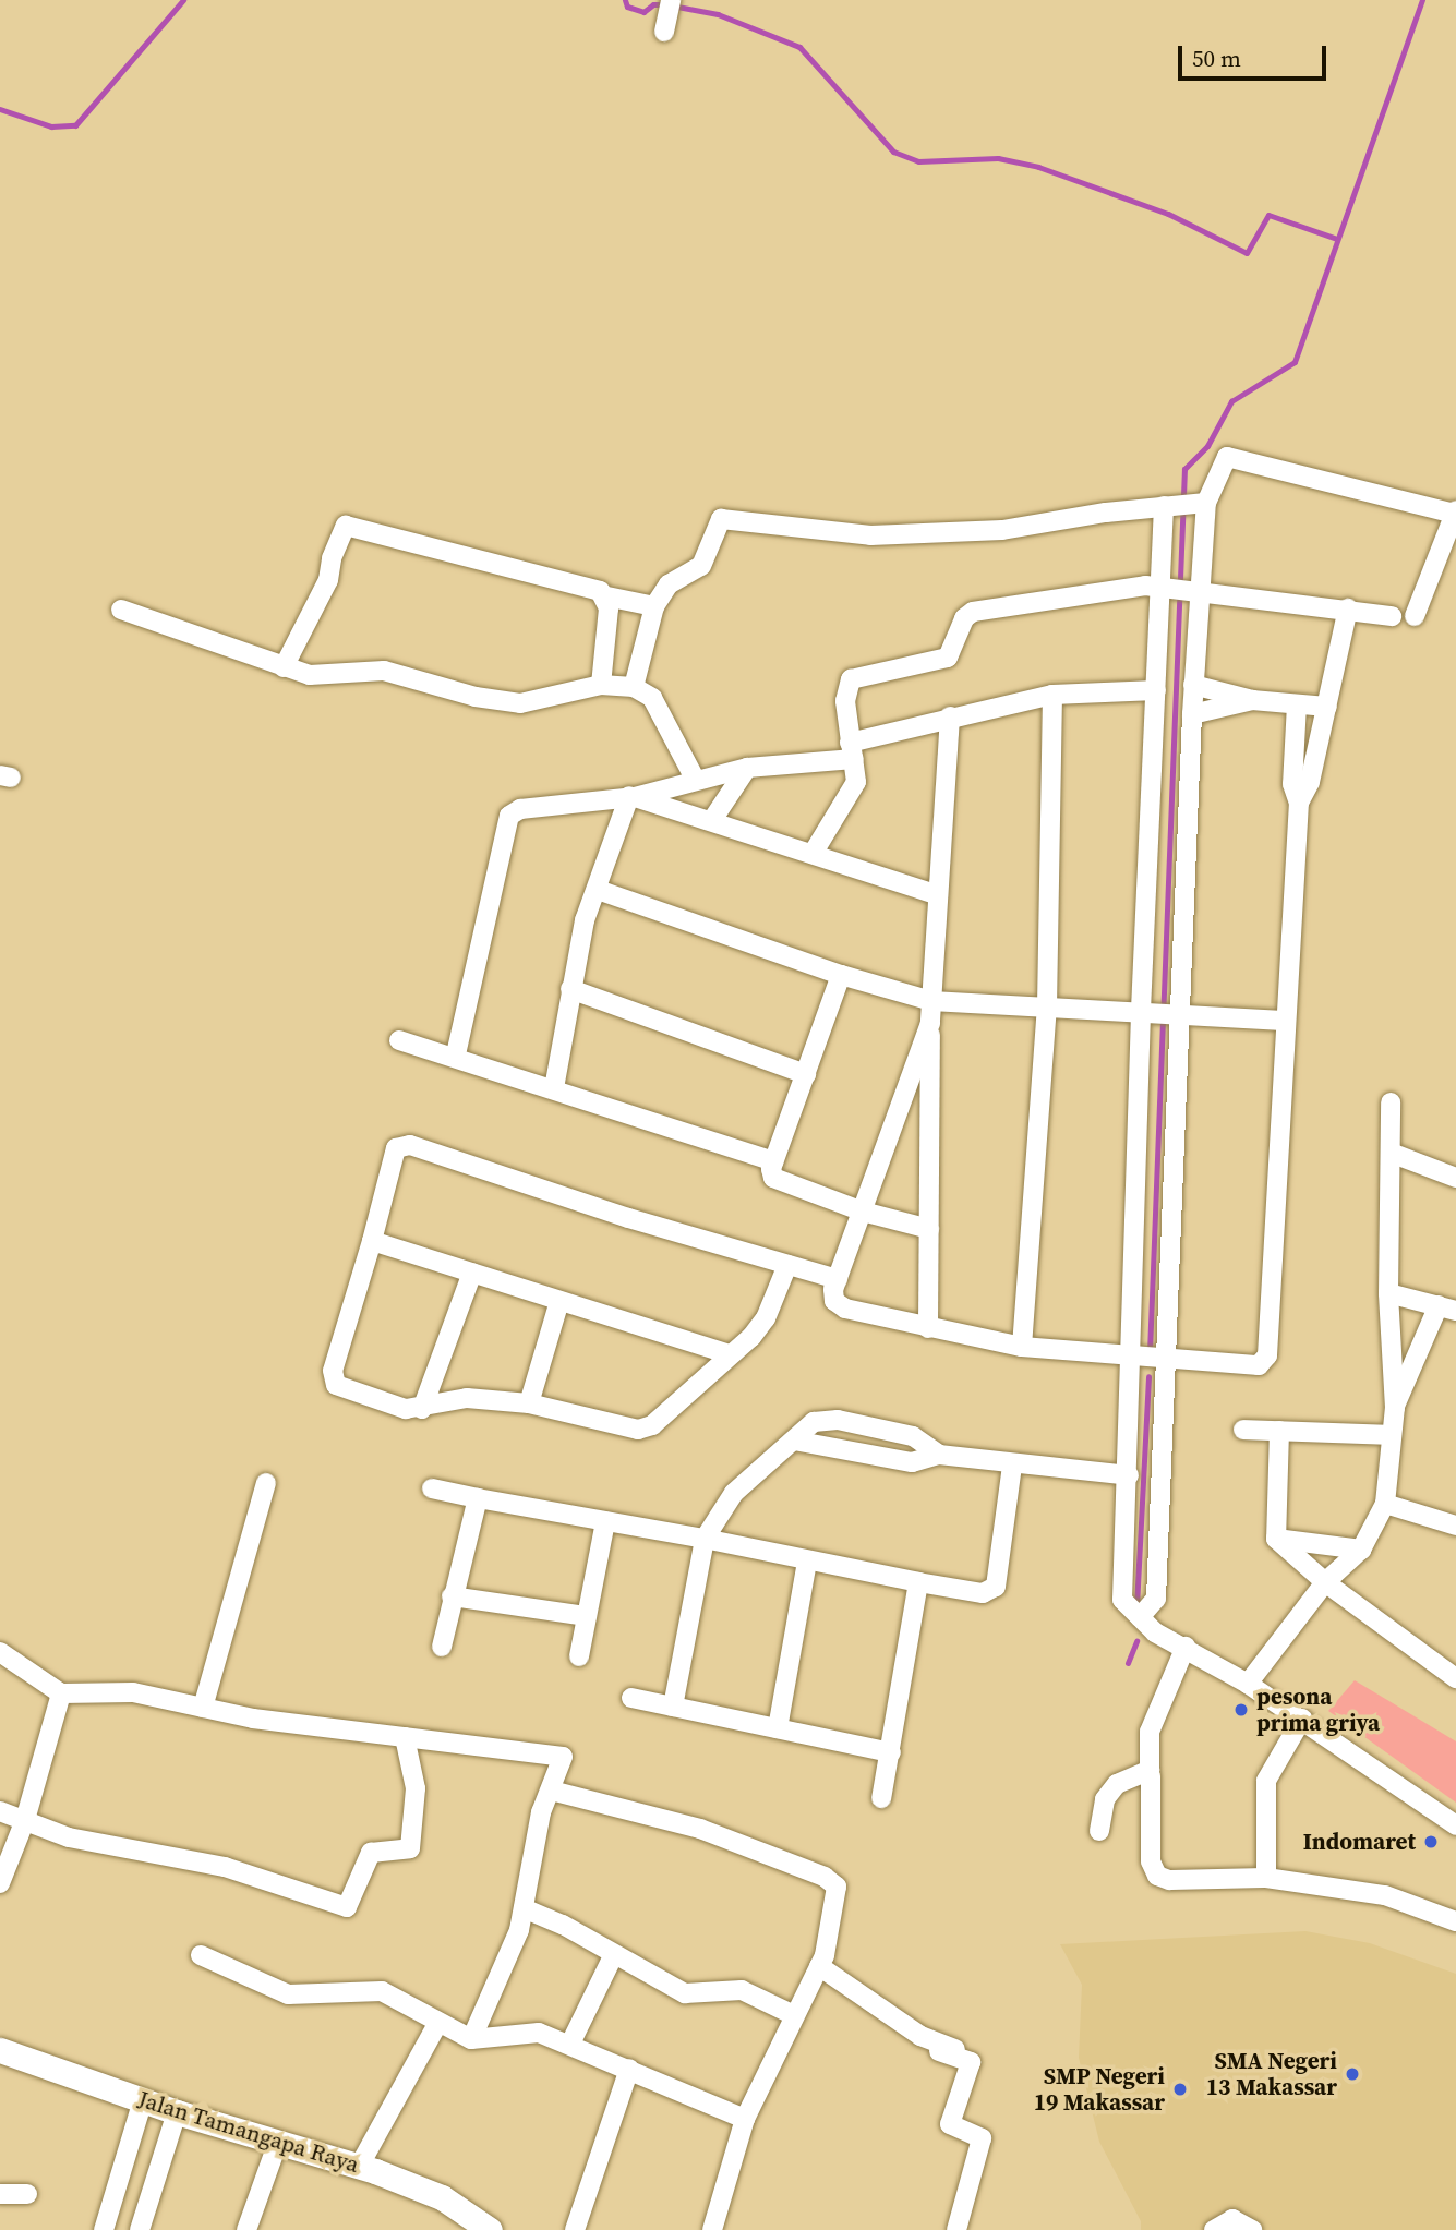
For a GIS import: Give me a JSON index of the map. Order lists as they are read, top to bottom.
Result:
{
  "streets": {
    "main road": ["Jalan Tamangapa Raya"]
  },
  "places": [
    "pesona prima griya",
    "Indomaret",
    "SMA Negeri 13 Makassar",
    "SMP Negeri 19 Makassar"
  ],
  "scale_bar": "50 m"
}
